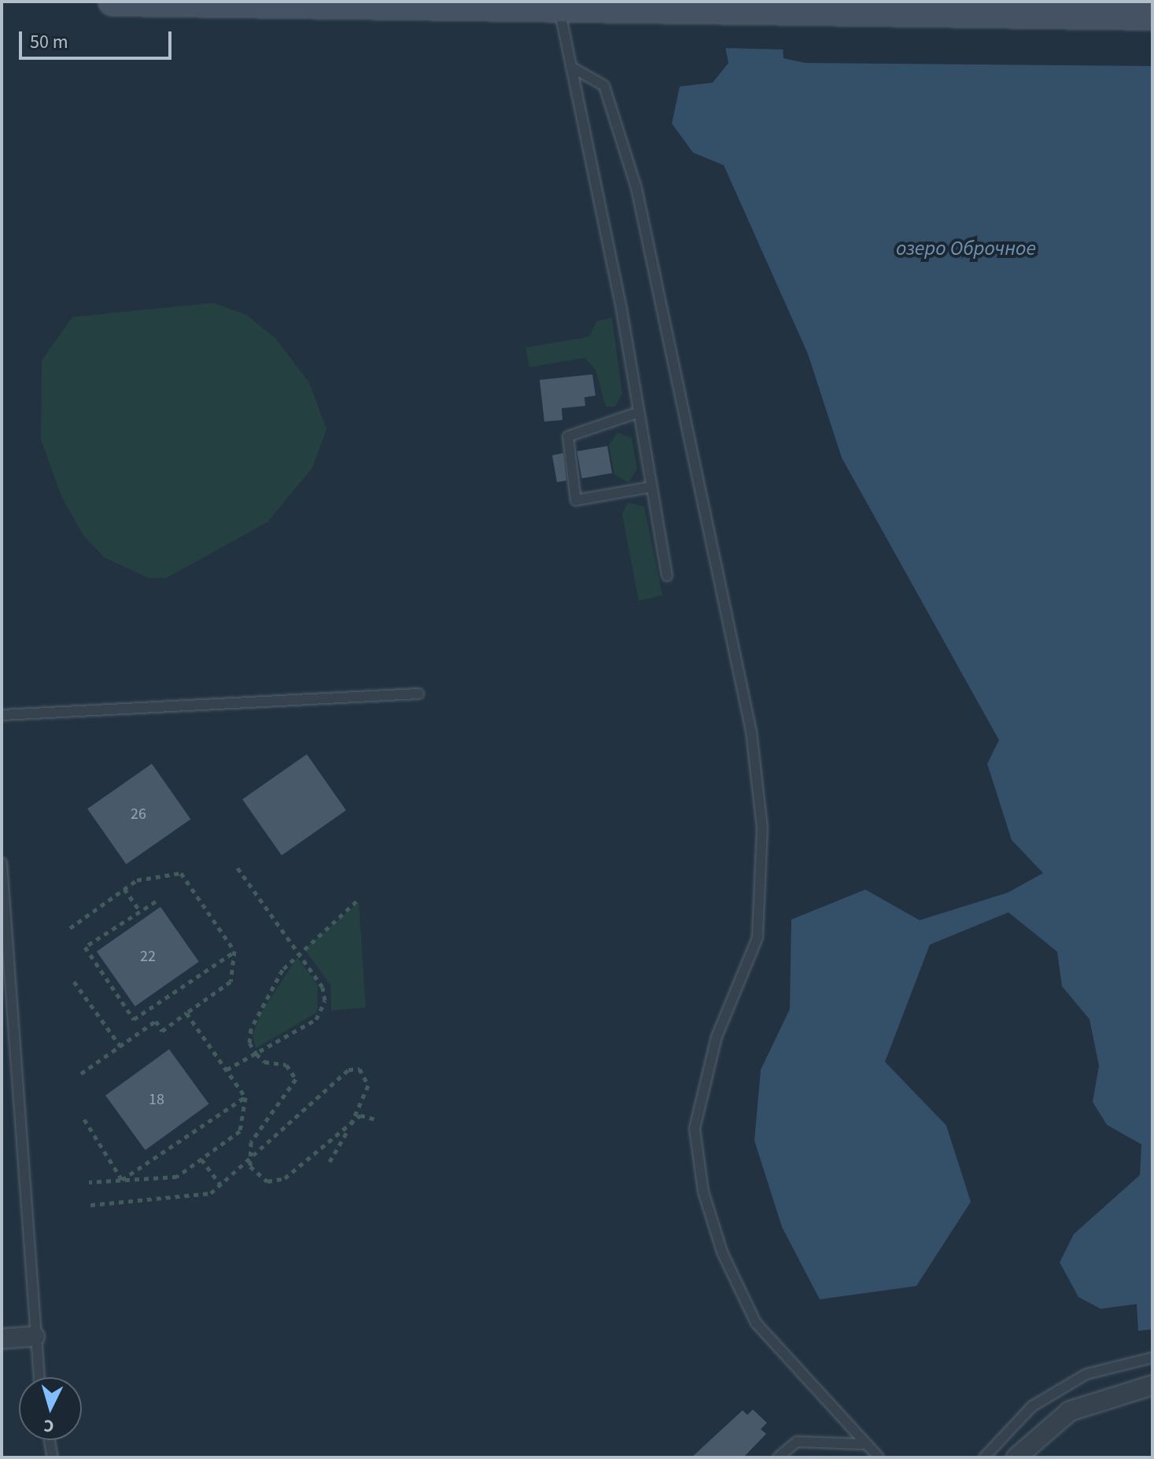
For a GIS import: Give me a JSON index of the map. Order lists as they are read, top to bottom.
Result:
{
  "water": ["озеро Оброчное"],
  "house_numbers": ["26", "22", "18"],
  "scale_bar": "50 m",
  "north": "bottom"
}
